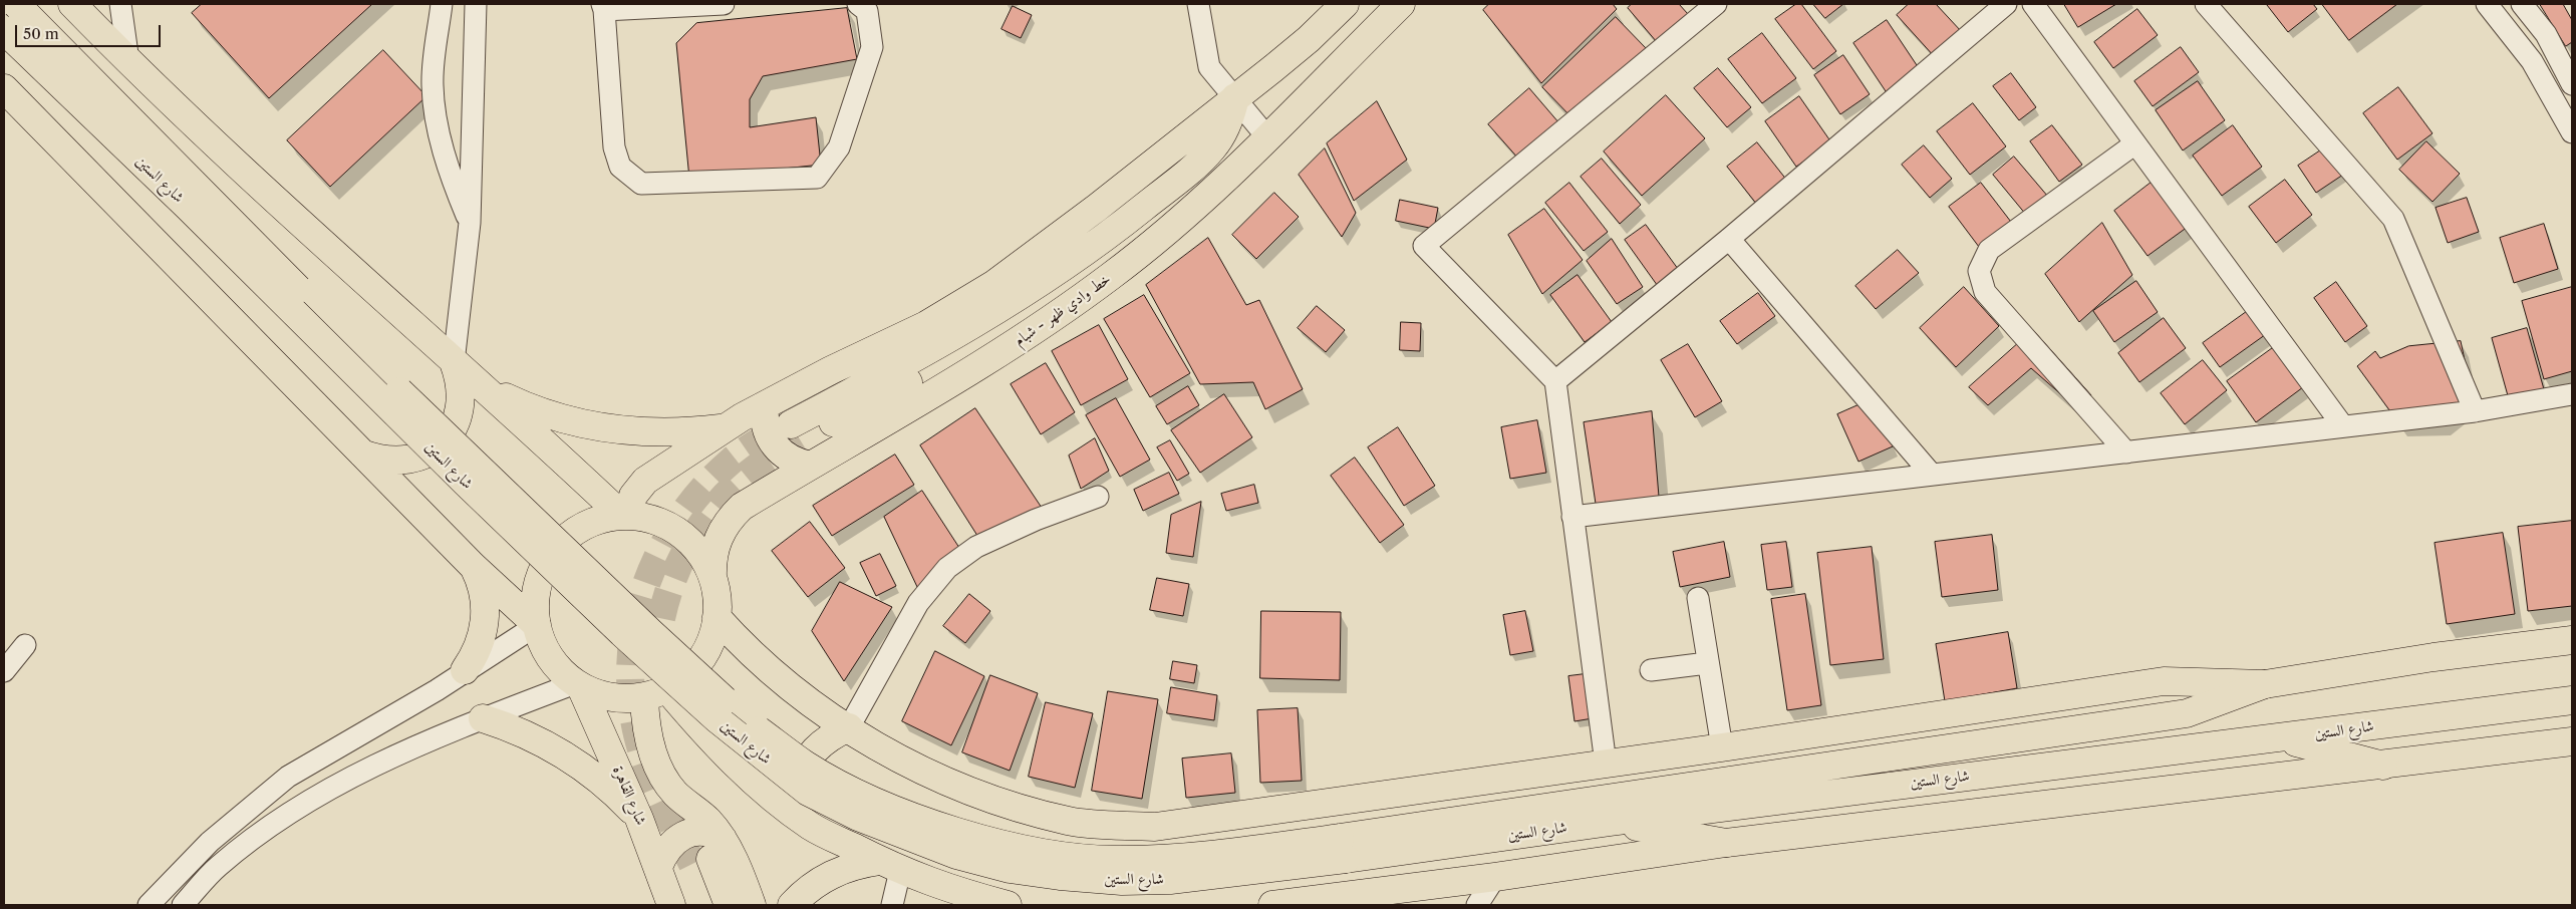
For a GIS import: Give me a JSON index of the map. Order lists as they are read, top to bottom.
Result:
{
  "streets": {
    "main road": ["شارع الستين", "خط وادي ظهر - شبام", "شارع القاهرة"]
  },
  "scale_bar": "50 m"
}
